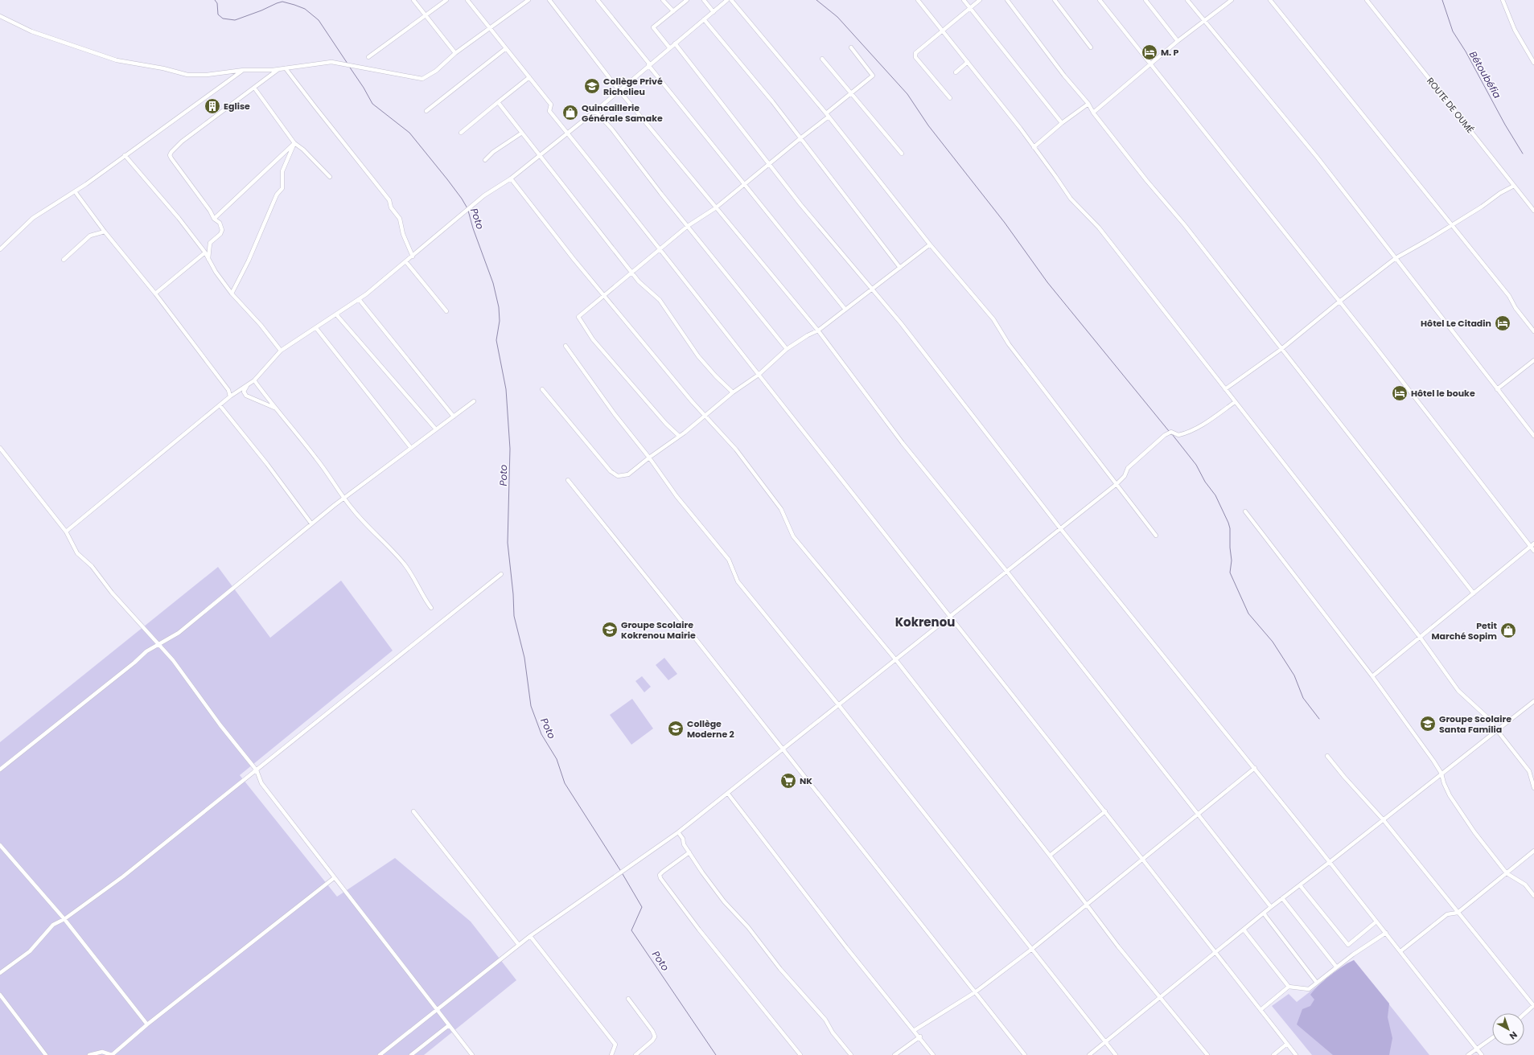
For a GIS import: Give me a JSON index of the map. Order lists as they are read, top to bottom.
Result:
{
  "streets": {
    "street": ["ROUTE DE OUMÉ"]
  },
  "districts": ["Kokrenou"],
  "water": ["Bétoubéfia", "Poto"],
  "places": {
    "hotel": ["M. P", "Hôtel Le Citadin", "Hôtel le bouke"],
    "school or university": [
      "Collège Privé Richelieu",
      "Groupe Scolaire Kokrenou Mairie",
      "Groupe Scolaire Santa Familia",
      "Collège Moderne 2"
    ],
    "building": ["Eglise"],
    "shop": ["Quincaillerie Générale Samake", "Petit Marché Sopim"],
    "supermarket": ["NK"]
  },
  "north": "bottom right"
}
